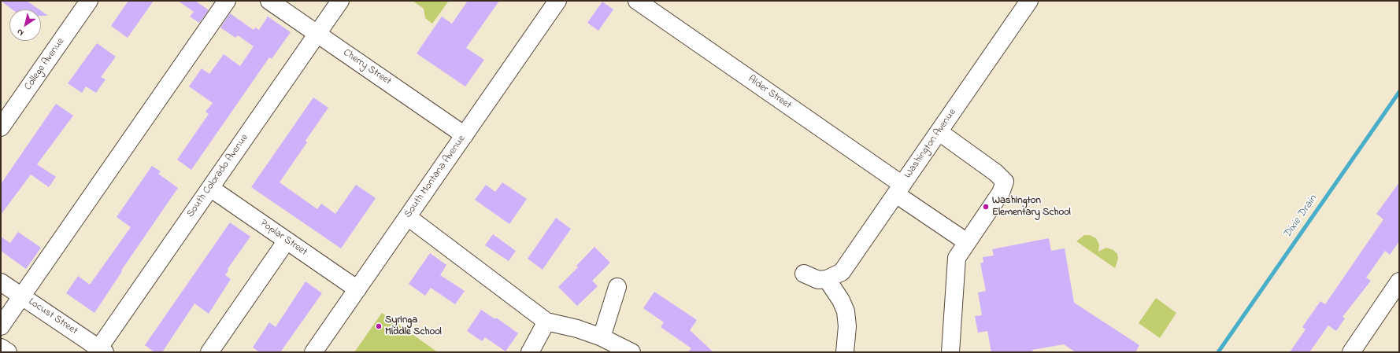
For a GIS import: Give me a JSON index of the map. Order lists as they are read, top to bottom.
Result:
{
  "streets": {
    "street": [
      "College Avenue",
      "Cherry Street",
      "Alder Street",
      "Washington Avenue",
      "South Colorado Avenue",
      "South Montana Avenue",
      "Poplar Street",
      "Locust Street"
    ]
  },
  "crossings": [
    ["Cherry Street", "South Colorado Avenue"],
    ["Cherry Street", "South Montana Avenue"],
    ["Alder Street", "Washington Avenue"],
    ["South Colorado Avenue", "Poplar Street"],
    ["South Colorado Avenue", "Locust Street"],
    ["South Montana Avenue", "Poplar Street"]
  ],
  "water": ["Dixie Drain"],
  "places": ["Washington Elementary School", "Syringa Middle School"],
  "north": "bottom left"
}
